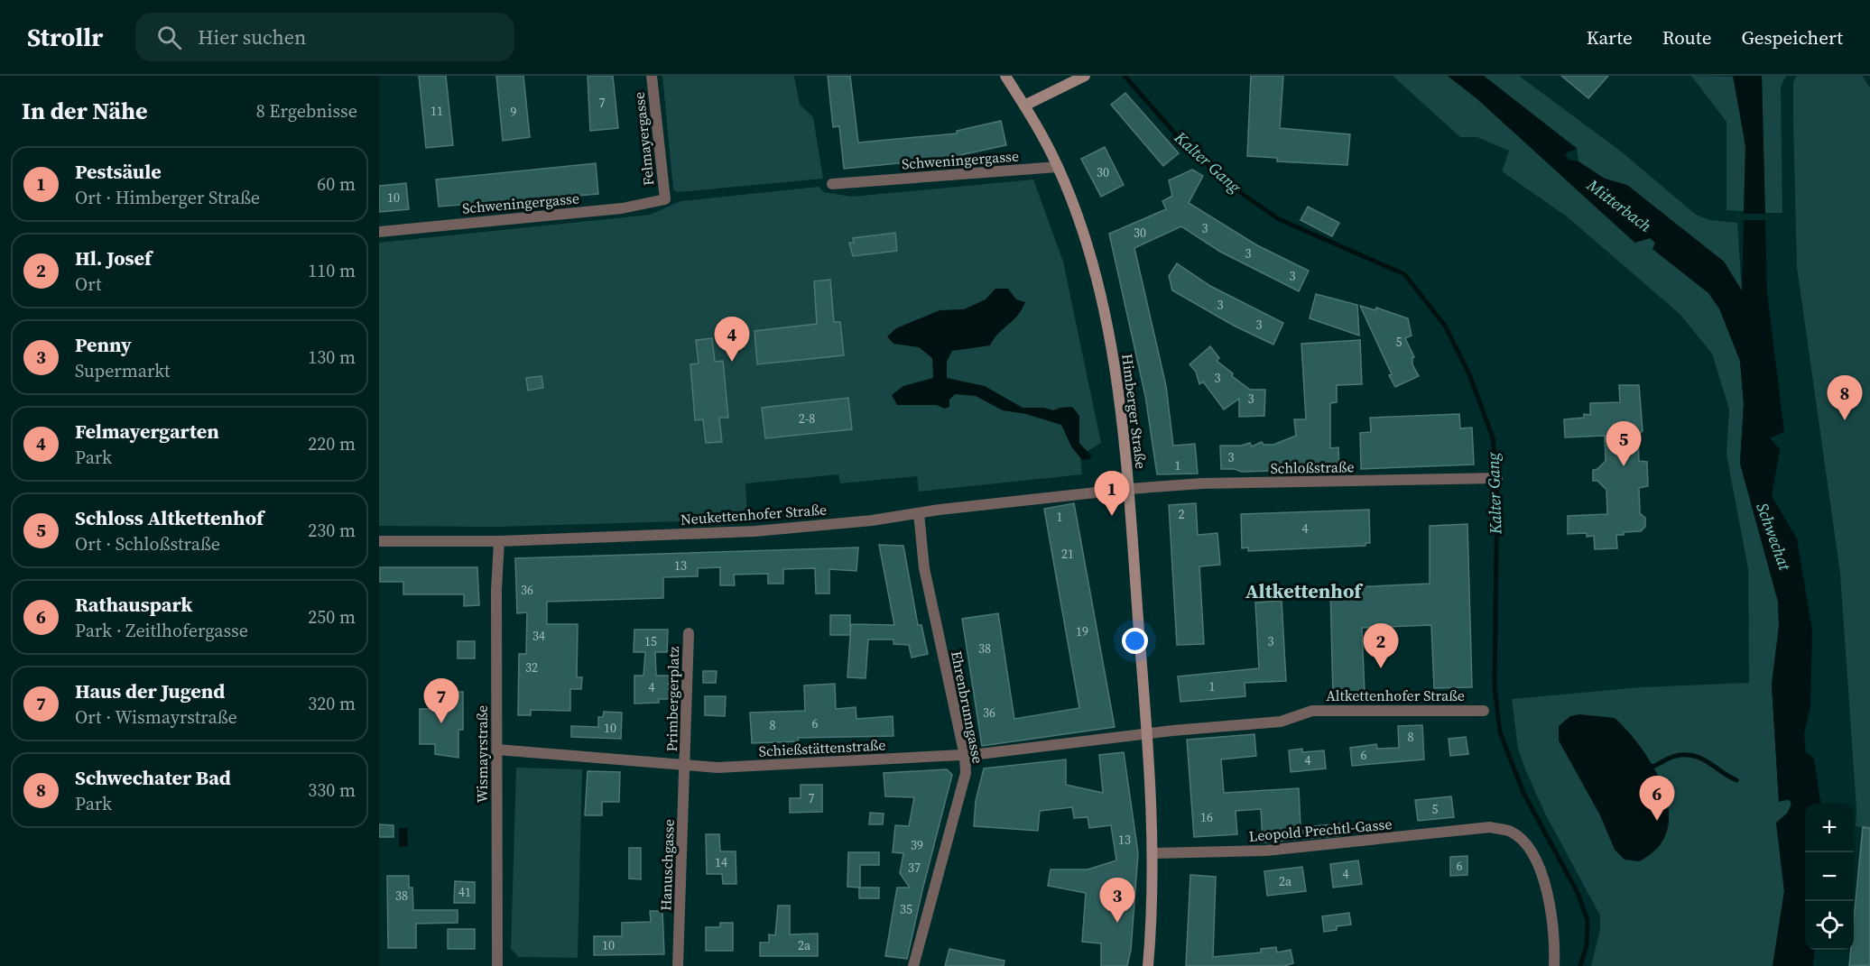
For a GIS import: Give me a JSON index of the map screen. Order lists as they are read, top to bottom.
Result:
{
  "streets": {
    "main road": ["Himberger Straße"],
    "street": [
      "Felmayergasse",
      "Schweningergasse",
      "Schloßstraße",
      "Neukettenhofer Straße",
      "Altkettenhofer Straße",
      "Primbergerplatz",
      "Ehrenbrunngasse",
      "Schießstättenstraße",
      "Wismayrstraße",
      "Leopold Prechtl-Gasse",
      "Hanuschgasse"
    ]
  },
  "crossings": [
    ["Felmayergasse", "Schweningergasse"],
    ["Schweningergasse", "Himberger Straße"],
    ["Himberger Straße", "Schloßstraße"],
    ["Himberger Straße", "Neukettenhofer Straße"],
    ["Himberger Straße", "Altkettenhofer Straße"],
    ["Himberger Straße", "Schießstättenstraße"],
    ["Himberger Straße", "Leopold Prechtl-Gasse"],
    ["Schloßstraße", "Neukettenhofer Straße"],
    ["Neukettenhofer Straße", "Ehrenbrunngasse"],
    ["Neukettenhofer Straße", "Wismayrstraße"],
    ["Altkettenhofer Straße", "Schießstättenstraße"],
    ["Primbergerplatz", "Schießstättenstraße"],
    ["Primbergerplatz", "Hanuschgasse"],
    ["Ehrenbrunngasse", "Schießstättenstraße"],
    ["Schießstättenstraße", "Wismayrstraße"],
    ["Schießstättenstraße", "Hanuschgasse"]
  ],
  "districts": ["Altkettenhof"],
  "water": ["Kalter Gang", "Mitterbach", "Schwechat"],
  "house_numbers": [
    "7",
    "11",
    "9",
    "30",
    "10",
    "3",
    "30",
    "3",
    "3",
    "3",
    "3",
    "5",
    "3",
    "3",
    "2-8",
    "3",
    "1",
    "2",
    "1",
    "4",
    "21",
    "13",
    "36",
    "19",
    "34",
    "15",
    "3",
    "38",
    "32",
    "1",
    "4",
    "36",
    "6",
    "8",
    "10",
    "8",
    "6",
    "4",
    "7",
    "5",
    "16",
    "13",
    "39",
    "14",
    "6",
    "37",
    "4",
    "2a",
    "41",
    "38",
    "35",
    "10",
    "2a"
  ],
  "page": {
    "header": "Strollr",
    "search": "Hier suchen",
    "nav": ["Karte", "Route", "Gespeichert"],
    "heading": ["In der Nähe", "8 Ergebnisse"],
    "list": [
      {
        "mark": "1",
        "name": "Pestsäule",
        "note": "Ort · Himberger Straße",
        "value": "60 m"
      },
      {
        "mark": "2",
        "name": "Hl. Josef",
        "note": "Ort",
        "value": "110 m"
      },
      {
        "mark": "3",
        "name": "Penny",
        "note": "Supermarkt",
        "value": "130 m"
      },
      {
        "mark": "4",
        "name": "Felmayergarten",
        "note": "Park",
        "value": "220 m"
      },
      {
        "mark": "5",
        "name": "Schloss Altkettenhof",
        "note": "Ort · Schloßstraße",
        "value": "230 m"
      },
      {
        "mark": "6",
        "name": "Rathauspark",
        "note": "Park · Zeitlhofergasse",
        "value": "250 m"
      },
      {
        "mark": "7",
        "name": "Haus der Jugend",
        "note": "Ort · Wismayrstraße",
        "value": "320 m"
      },
      {
        "mark": "8",
        "name": "Schwechater Bad",
        "note": "Park",
        "value": "330 m"
      }
    ],
    "pins": [
      "4",
      "8",
      "5",
      "1",
      "2",
      "7",
      "6",
      "3"
    ],
    "map_buttons": ["+", "−"]
  }
}
